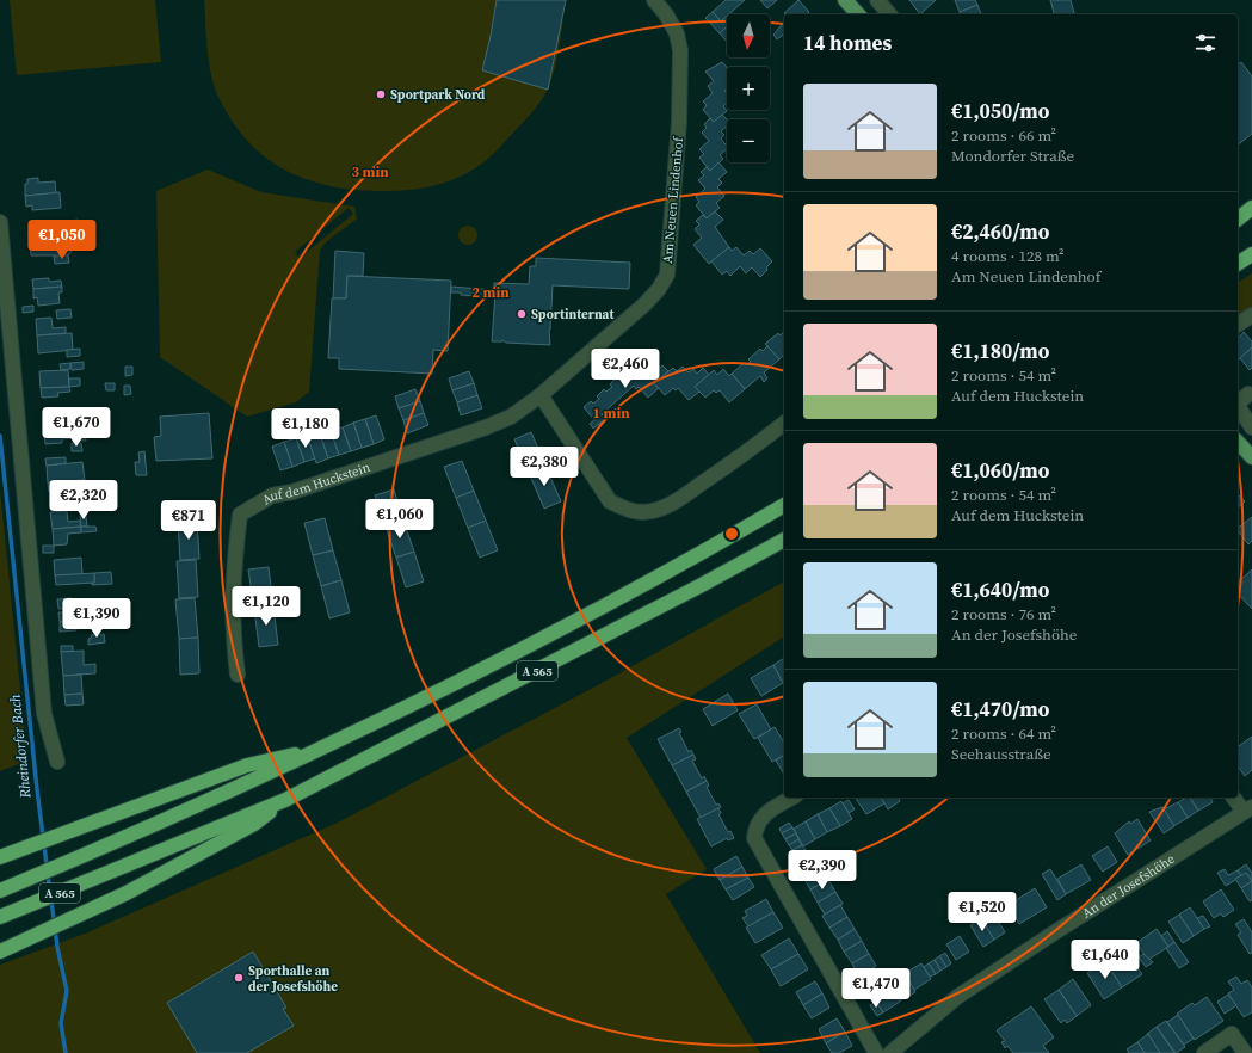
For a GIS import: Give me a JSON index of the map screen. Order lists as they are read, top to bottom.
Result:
{
  "streets": {
    "highway": ["A 565"],
    "street": ["Am Neuen Lindenhof", "Auf dem Huckstein", "An der Josefshöhe"]
  },
  "crossings": [
    ["Am Neuen Lindenhof", "Auf dem Huckstein"]
  ],
  "water": ["Rheindorfer Bach"],
  "places": ["Sportpark Nord", "Sportinternat", "Sporthalle an der Josefshöhe"],
  "north": "bottom",
  "page": {
    "map_buttons": ["+", "−"],
    "heading": "14 homes",
    "list": [
      {
        "name": "€1,050/mo",
        "note": "2 rooms · 66 m² · Mondorfer Straße"
      },
      {
        "name": "€2,460/mo",
        "note": "4 rooms · 128 m² · Am Neuen Lindenhof"
      },
      {
        "name": "€1,180/mo",
        "note": "2 rooms · 54 m² · Auf dem Huckstein"
      },
      {
        "name": "€1,060/mo",
        "note": "2 rooms · 54 m² · Auf dem Huckstein"
      },
      {
        "name": "€1,640/mo",
        "note": "2 rooms · 76 m² · An der Josefshöhe"
      },
      {
        "name": "€1,470/mo",
        "note": "2 rooms · 64 m² · Seehausstraße"
      }
    ],
    "price": [
      "€1,050",
      "€2,460",
      "€1,670",
      "€1,180",
      "€2,380",
      "€2,320",
      "€1,060",
      "€871",
      "€1,120",
      "€1,390",
      "€2,390",
      "€1,520",
      "€1,640",
      "€1,470"
    ]
  },
  "rings": ["3 min", "2 min", "1 min"]
}
